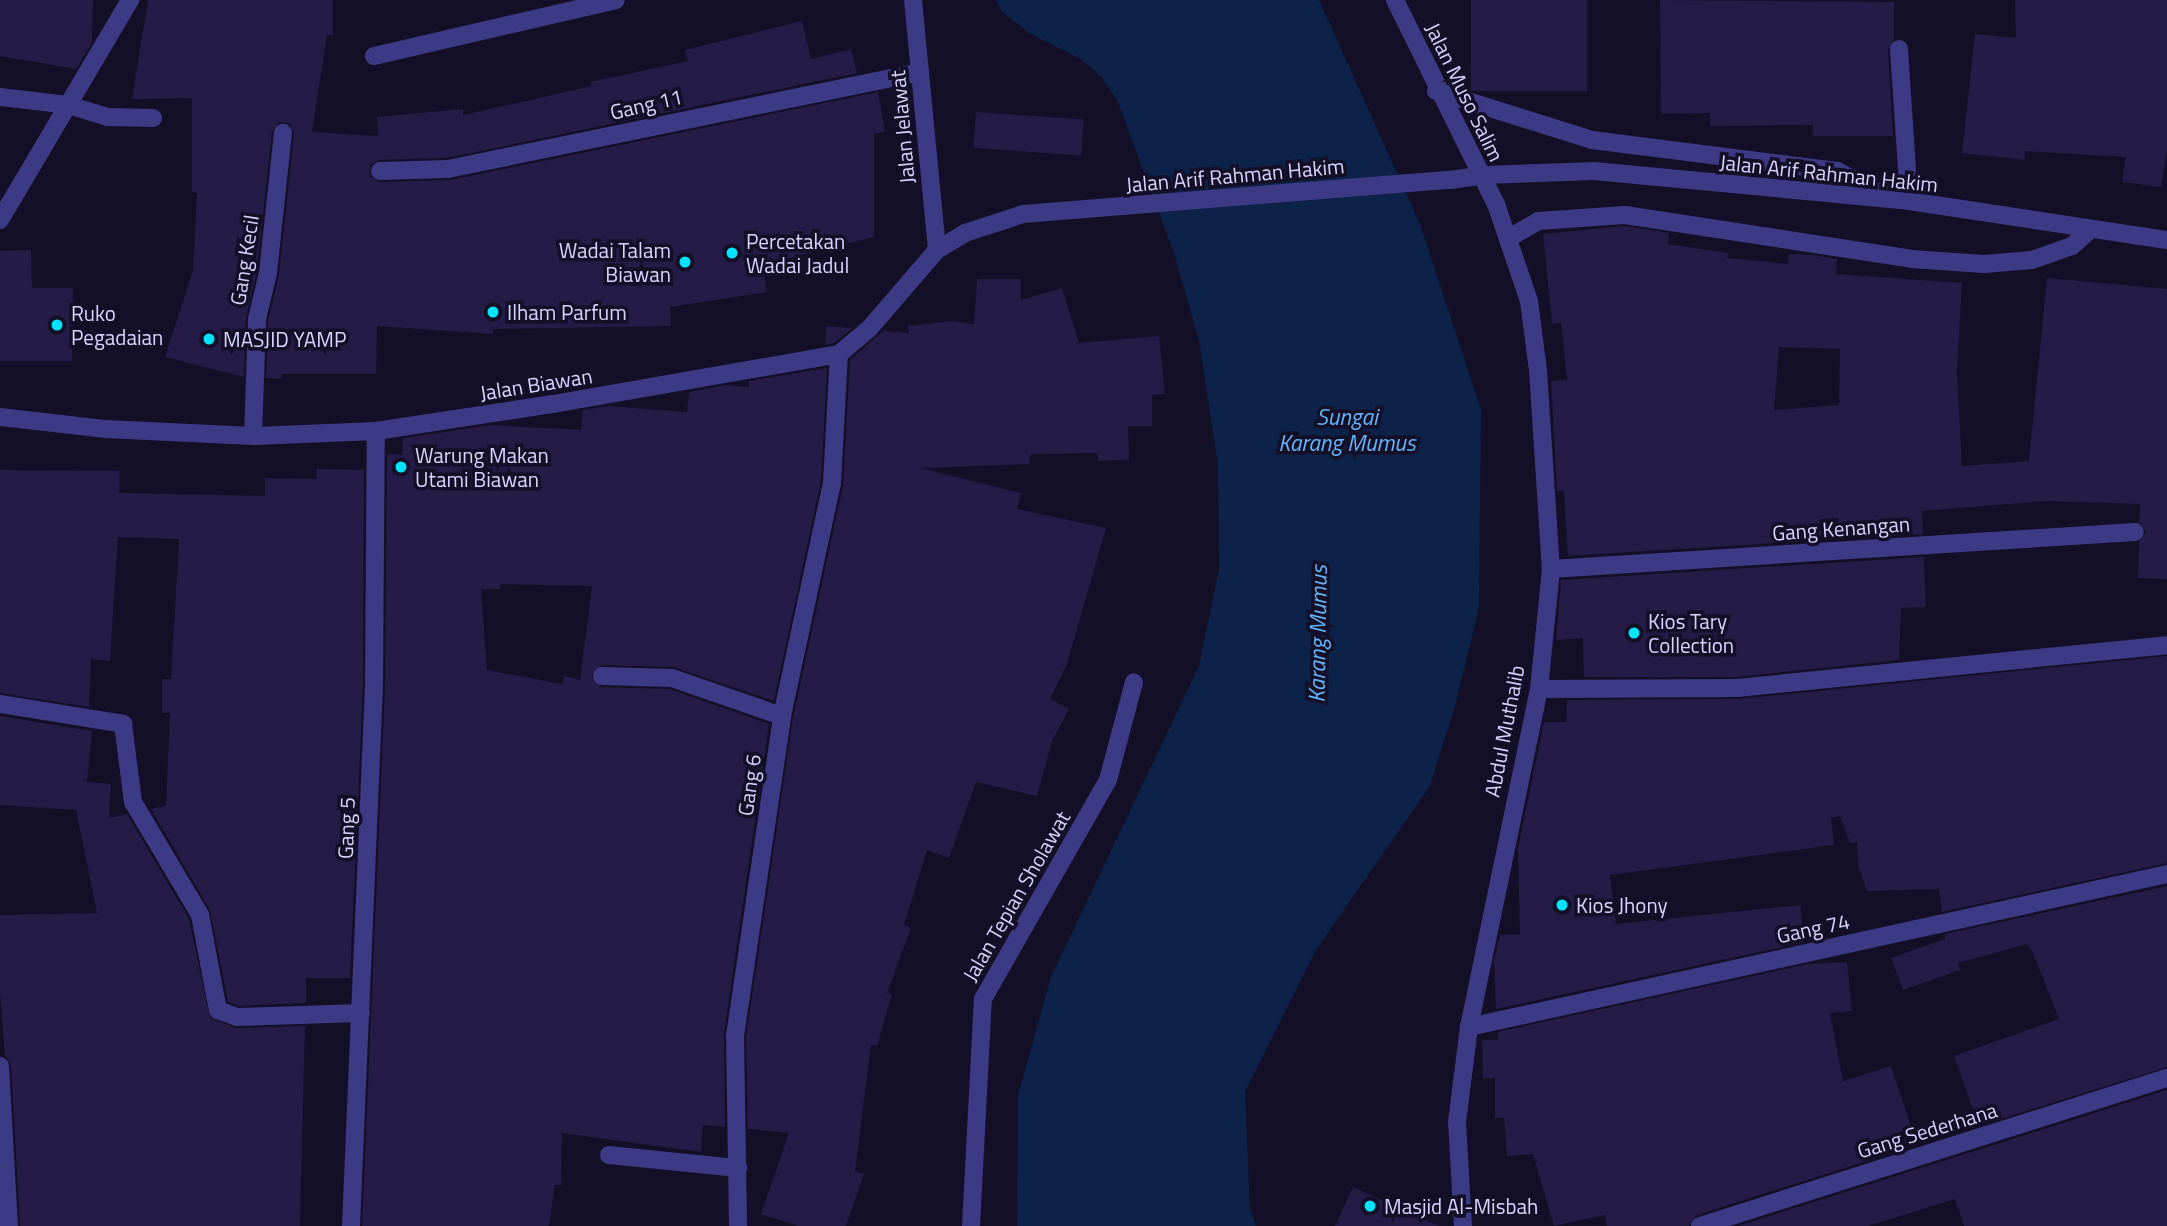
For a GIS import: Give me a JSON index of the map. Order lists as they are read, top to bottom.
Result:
{
  "streets": {
    "street": [
      "Jalan Muso Salim",
      "Gang 11",
      "Jalan Jelawat",
      "Jalan Arif Rahman Hakim",
      "Gang Kecil",
      "Jalan Biawan",
      "Gang Kenangan",
      "Abdul Muthalib",
      "Gang 6",
      "Gang 5",
      "Jalan Tepian Sholawat",
      "Gang 74",
      "Gang Sederhana"
    ]
  },
  "crossings": [
    ["Jalan Muso Salim", "Abdul Muthalib"],
    ["Gang 11", "Jalan Jelawat"],
    ["Jalan Jelawat", "Jalan Arif Rahman Hakim"],
    ["Gang Kecil", "Jalan Biawan"],
    ["Jalan Biawan", "Gang 6"],
    ["Jalan Biawan", "Gang 5"],
    ["Gang Kenangan", "Abdul Muthalib"],
    ["Abdul Muthalib", "Gang 74"]
  ],
  "water": ["Sungai Karang Mumus", "Karang Mumus"],
  "places": [
    "Percetakan Wadai Jadul",
    "Wadai Talam Biawan",
    "Ilham Parfum",
    "Ruko Pegadaian",
    "MASJID YAMP",
    "Warung Makan Utami Biawan",
    "Kios Tary Collection",
    "Kios Jhony",
    "Masjid Al-Misbah"
  ]
}
